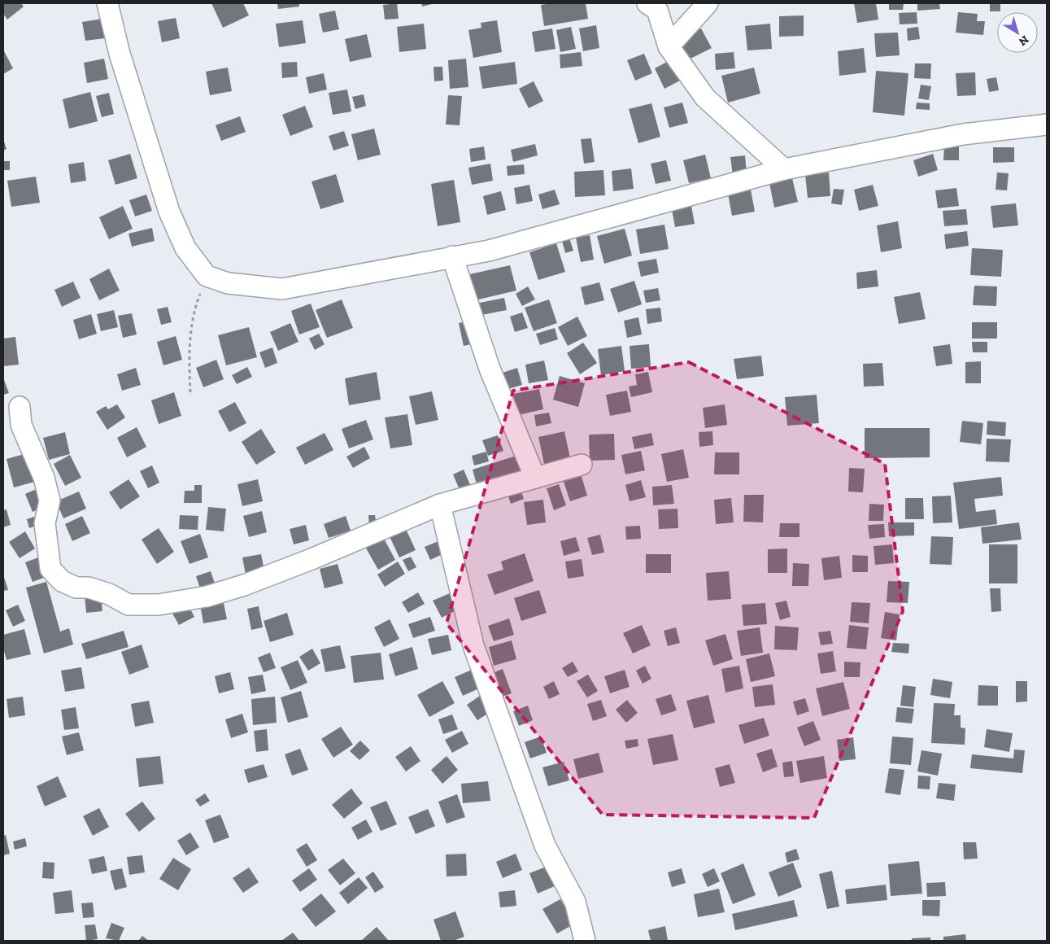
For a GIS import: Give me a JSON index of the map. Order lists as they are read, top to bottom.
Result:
{
  "north": "bottom right"
}
